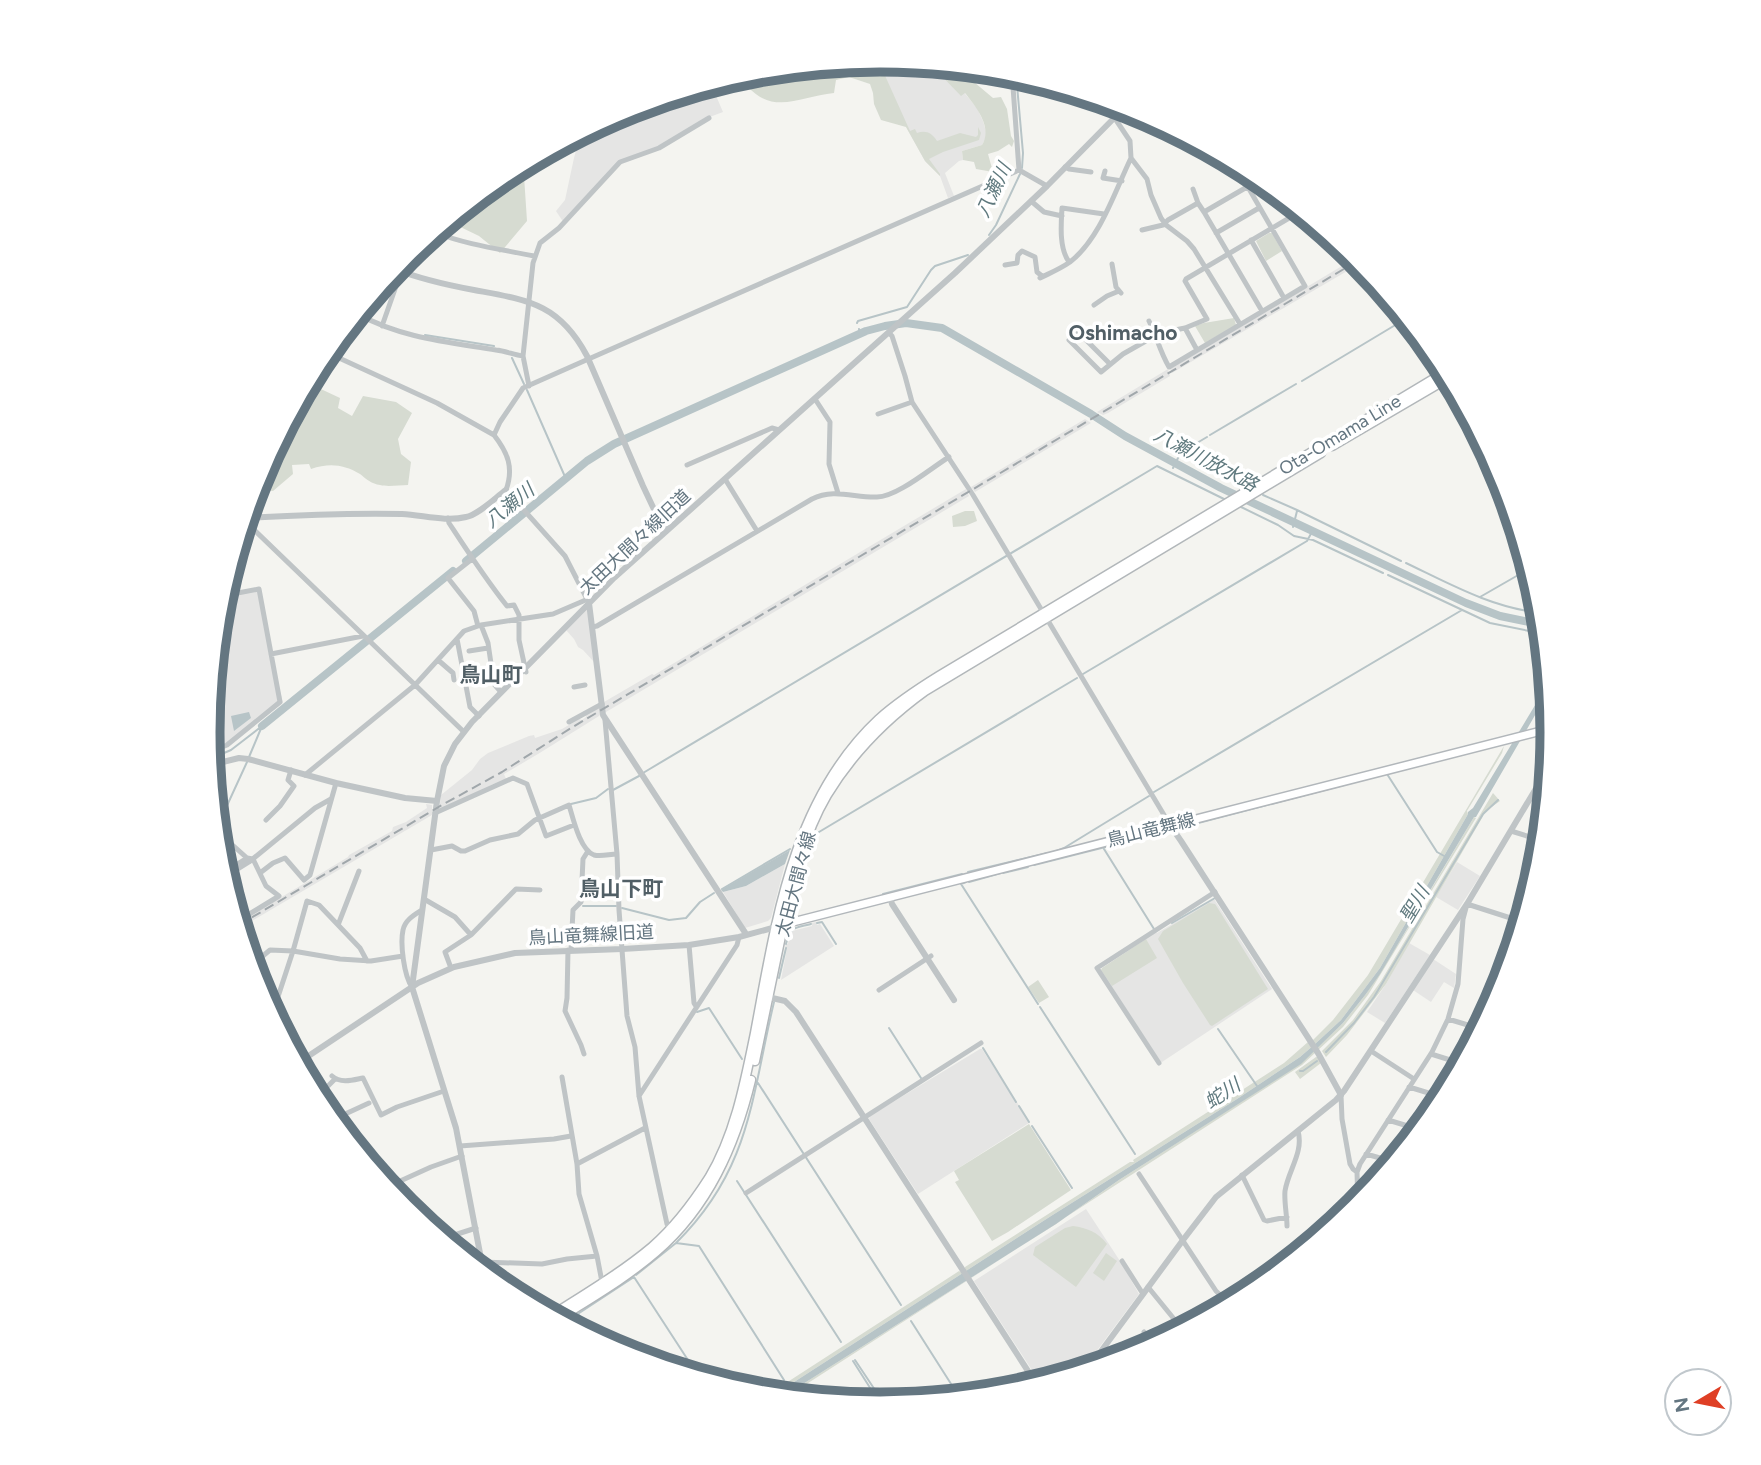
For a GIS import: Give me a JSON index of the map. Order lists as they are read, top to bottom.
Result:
{
  "streets": {
    "main road": ["Ota-Omama Line", "鳥山竜舞線", "太田大間々線"],
    "street": ["太田大間々線旧道", "鳥山竜舞線旧道"]
  },
  "crossings": [
    ["Ota-Omama Line", "太田大間々線"],
    ["太田大間々線旧道", "鳥山竜舞線旧道"],
    ["鳥山竜舞線", "太田大間々線"],
    ["鳥山竜舞線", "鳥山竜舞線旧道"],
    ["太田大間々線", "鳥山竜舞線旧道"]
  ],
  "districts": ["Oshimacho", "鳥山町", "鳥山下町"],
  "water": [
    "八瀬川",
    "八瀬川放水路",
    "聖川",
    "蛇川"
  ],
  "north": "left"
}
